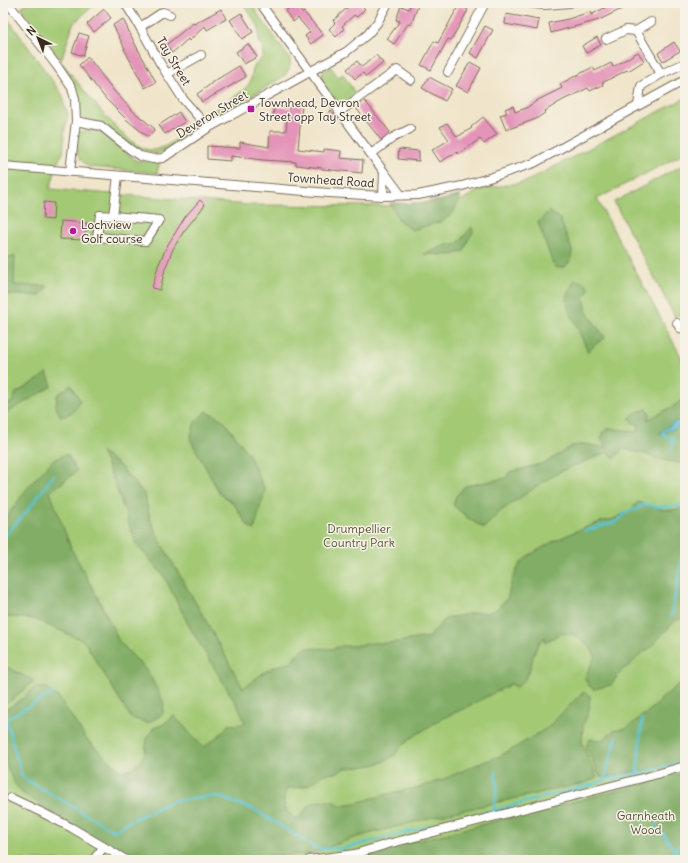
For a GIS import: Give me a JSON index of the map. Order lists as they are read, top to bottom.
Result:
{
  "streets": {
    "street": ["Tay Street", "Deveron Street", "Townhead Road"]
  },
  "crossings": [
    ["Tay Street", "Deveron Street"]
  ],
  "parks": ["Drumpellier Country Park", "Garnheath Wood"],
  "places": {
    "transit": ["Townhead, Devron Street opp Tay Street"],
    "other": ["Lochview Golf course"]
  },
  "north": "top left"
}
